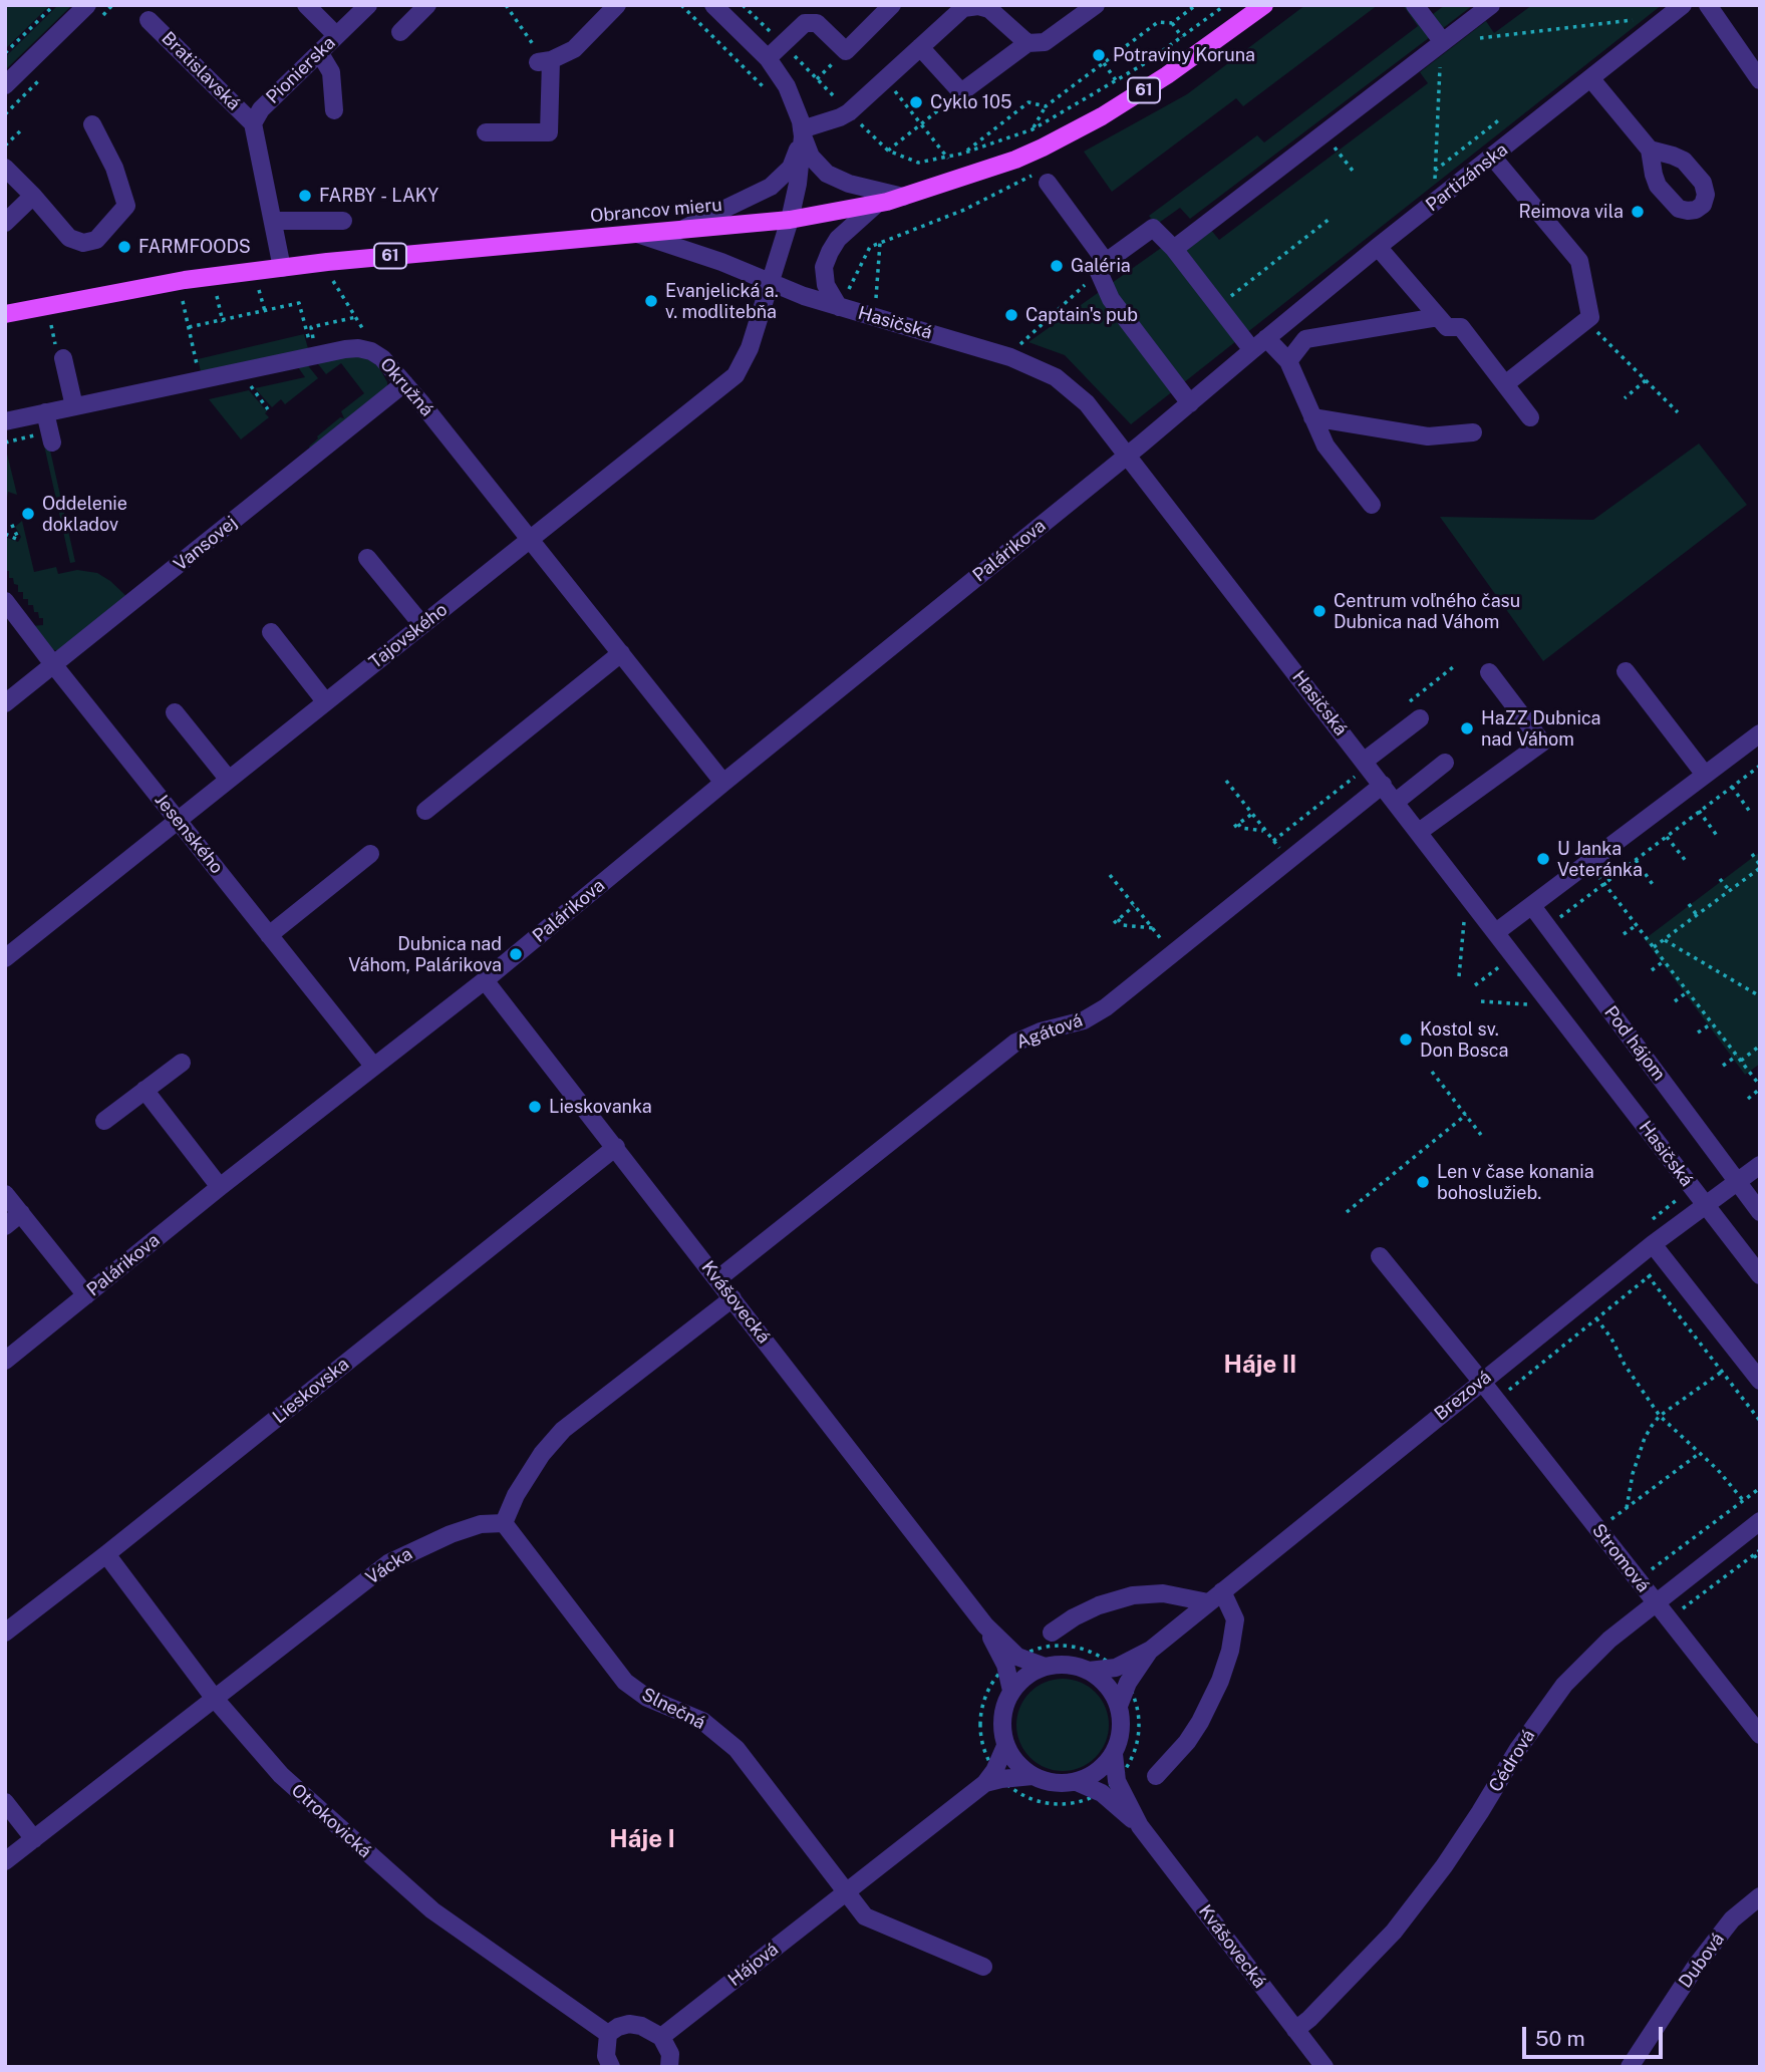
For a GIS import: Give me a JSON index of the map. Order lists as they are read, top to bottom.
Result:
{
  "streets": {
    "main road": ["61", "Obrancov mieru"],
    "street": [
      "Pionierska",
      "Bratislavská",
      "Partizánska",
      "Hasičská",
      "Okružná",
      "Vansovej",
      "Palárikova",
      "Tajovského",
      "Jesenského",
      "Agátová",
      "Pod hájom",
      "Kvášovecká",
      "Lieskovska",
      "Brezová",
      "Stromová",
      "Vácka",
      "Slnečná",
      "Cédrová",
      "Otrokovická",
      "Dubová",
      "Hájová"
    ]
  },
  "crossings": [
    ["Pionierska", "Bratislavská"],
    ["Partizánska", "Hasičská"],
    ["Partizánska", "Palárikova"],
    ["Obrancov mieru", "Hasičská"],
    ["Obrancov mieru", "Tajovského"],
    ["Hasičská", "Palárikova"],
    ["Hasičská", "Tajovského"],
    ["Hasičská", "Agátová"],
    ["Hasičská", "Brezová"],
    ["Okružná", "Vansovej"],
    ["Okružná", "Palárikova"],
    ["Okružná", "Tajovského"],
    ["Vansovej", "Jesenského"],
    ["Palárikova", "Jesenského"],
    ["Palárikova", "Kvášovecká"],
    ["Tajovského", "Jesenského"],
    ["Agátová", "Kvášovecká"],
    ["Kvášovecká", "Lieskovska"],
    ["Kvášovecká", "Brezová"],
    ["Kvášovecká", "Cédrová"],
    ["Kvášovecká", "Hájová"],
    ["Lieskovska", "Otrokovická"],
    ["Brezová", "Stromová"],
    ["Brezová", "Hájová"],
    ["Stromová", "Cédrová"],
    ["Vácka", "Slnečná"],
    ["Vácka", "Otrokovická"],
    ["Slnečná", "Hájová"]
  ],
  "districts": ["Háje II", "Háje I"],
  "places": [
    "Potraviny Koruna",
    "Cyklo 105",
    "FARBY - LAKY",
    "Reimova vila",
    "FARMFOODS",
    "Galéria",
    "Evanjelická a. v. modlitebňa",
    "Captain's pub",
    "Oddelenie dokladov",
    "Centrum voľného času Dubnica nad Váhom",
    "HaZZ Dubnica nad Váhom",
    "U Janka Veteránka",
    "Dubnica nad Váhom, Palárikova",
    "Kostol sv. Don Bosca",
    "Lieskovanka",
    "Len v čase konania bohoslužieb."
  ],
  "scale_bar": "50 m"
}
